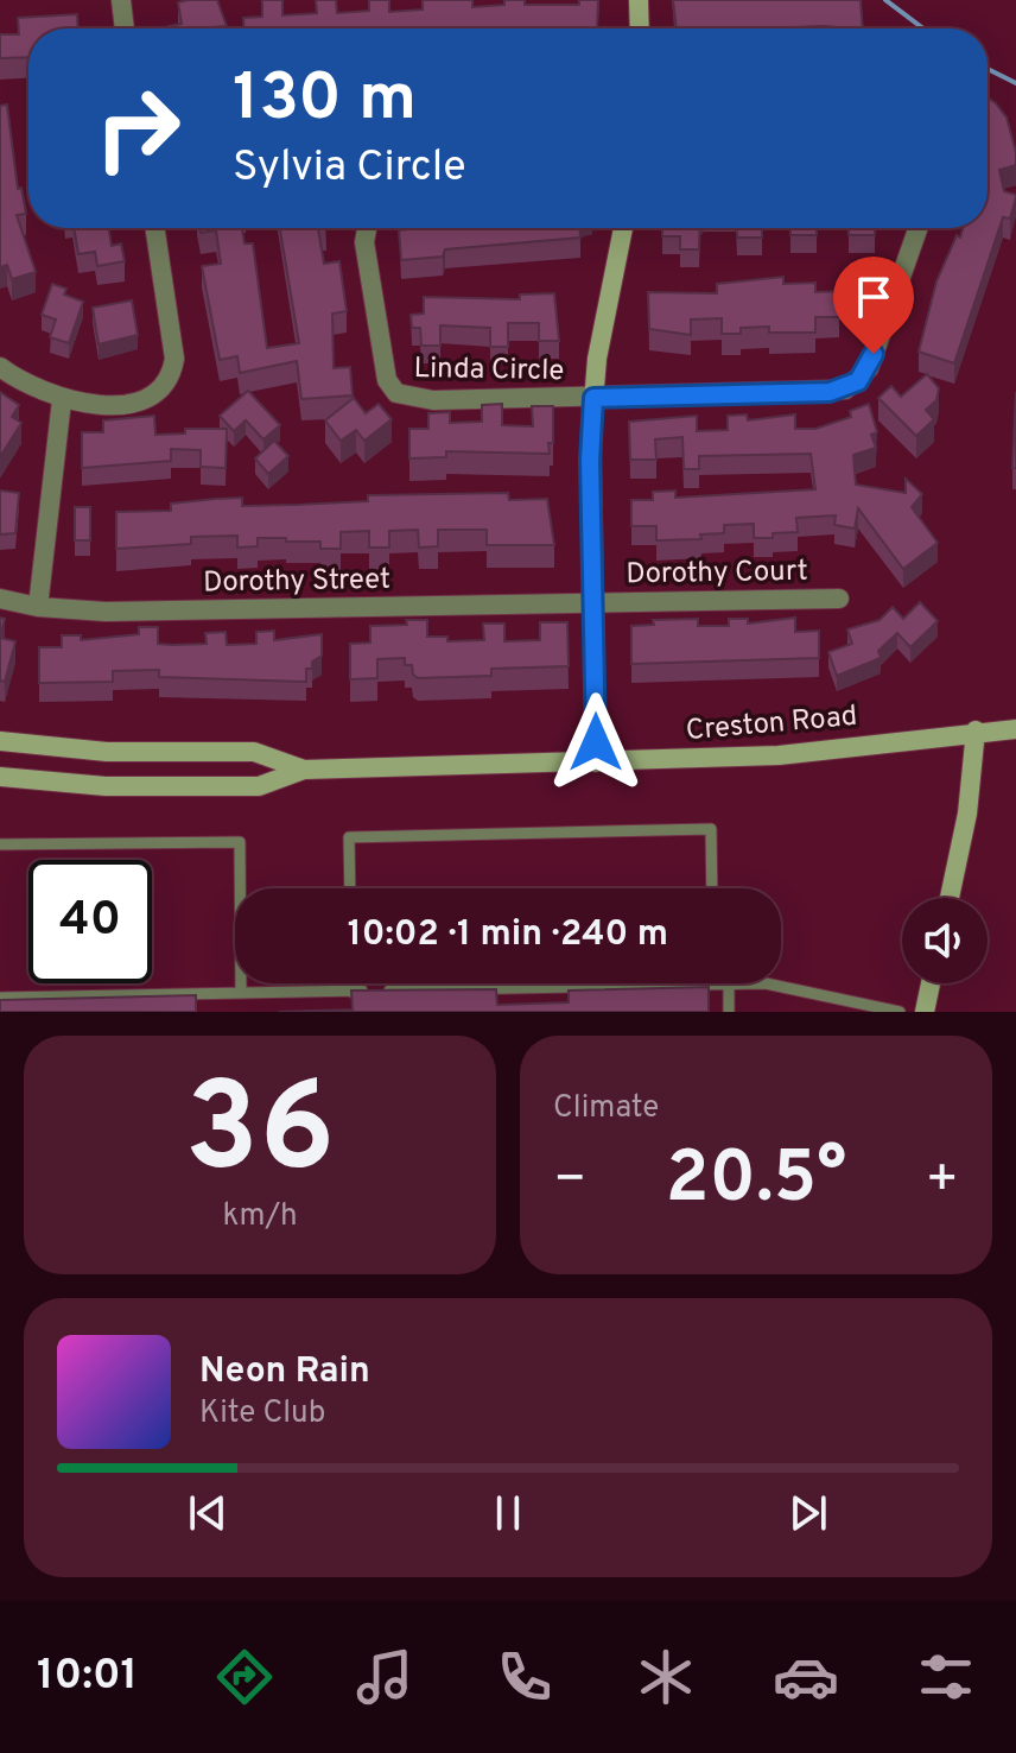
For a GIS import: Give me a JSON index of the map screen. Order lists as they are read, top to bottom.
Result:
{
  "streets": {
    "main road": ["Creston Road"],
    "street": ["Linda Circle", "Dorothy Court", "Dorothy Street"]
  },
  "crossings": [
    ["Dorothy Court", "Dorothy Street"]
  ],
  "page": {
    "turn": ["130 m", "Sylvia Circle"],
    "limit": "40",
    "trip": "10:02 · 1 min · 240 m",
    "tile": [
      ["36", "km/h"],
      "Climate"
    ],
    "heat": ["−", "20.5°", "+"],
    "song": ["Neon Rain", "Kite Club"],
    "tabs": "10:01"
  }
}
